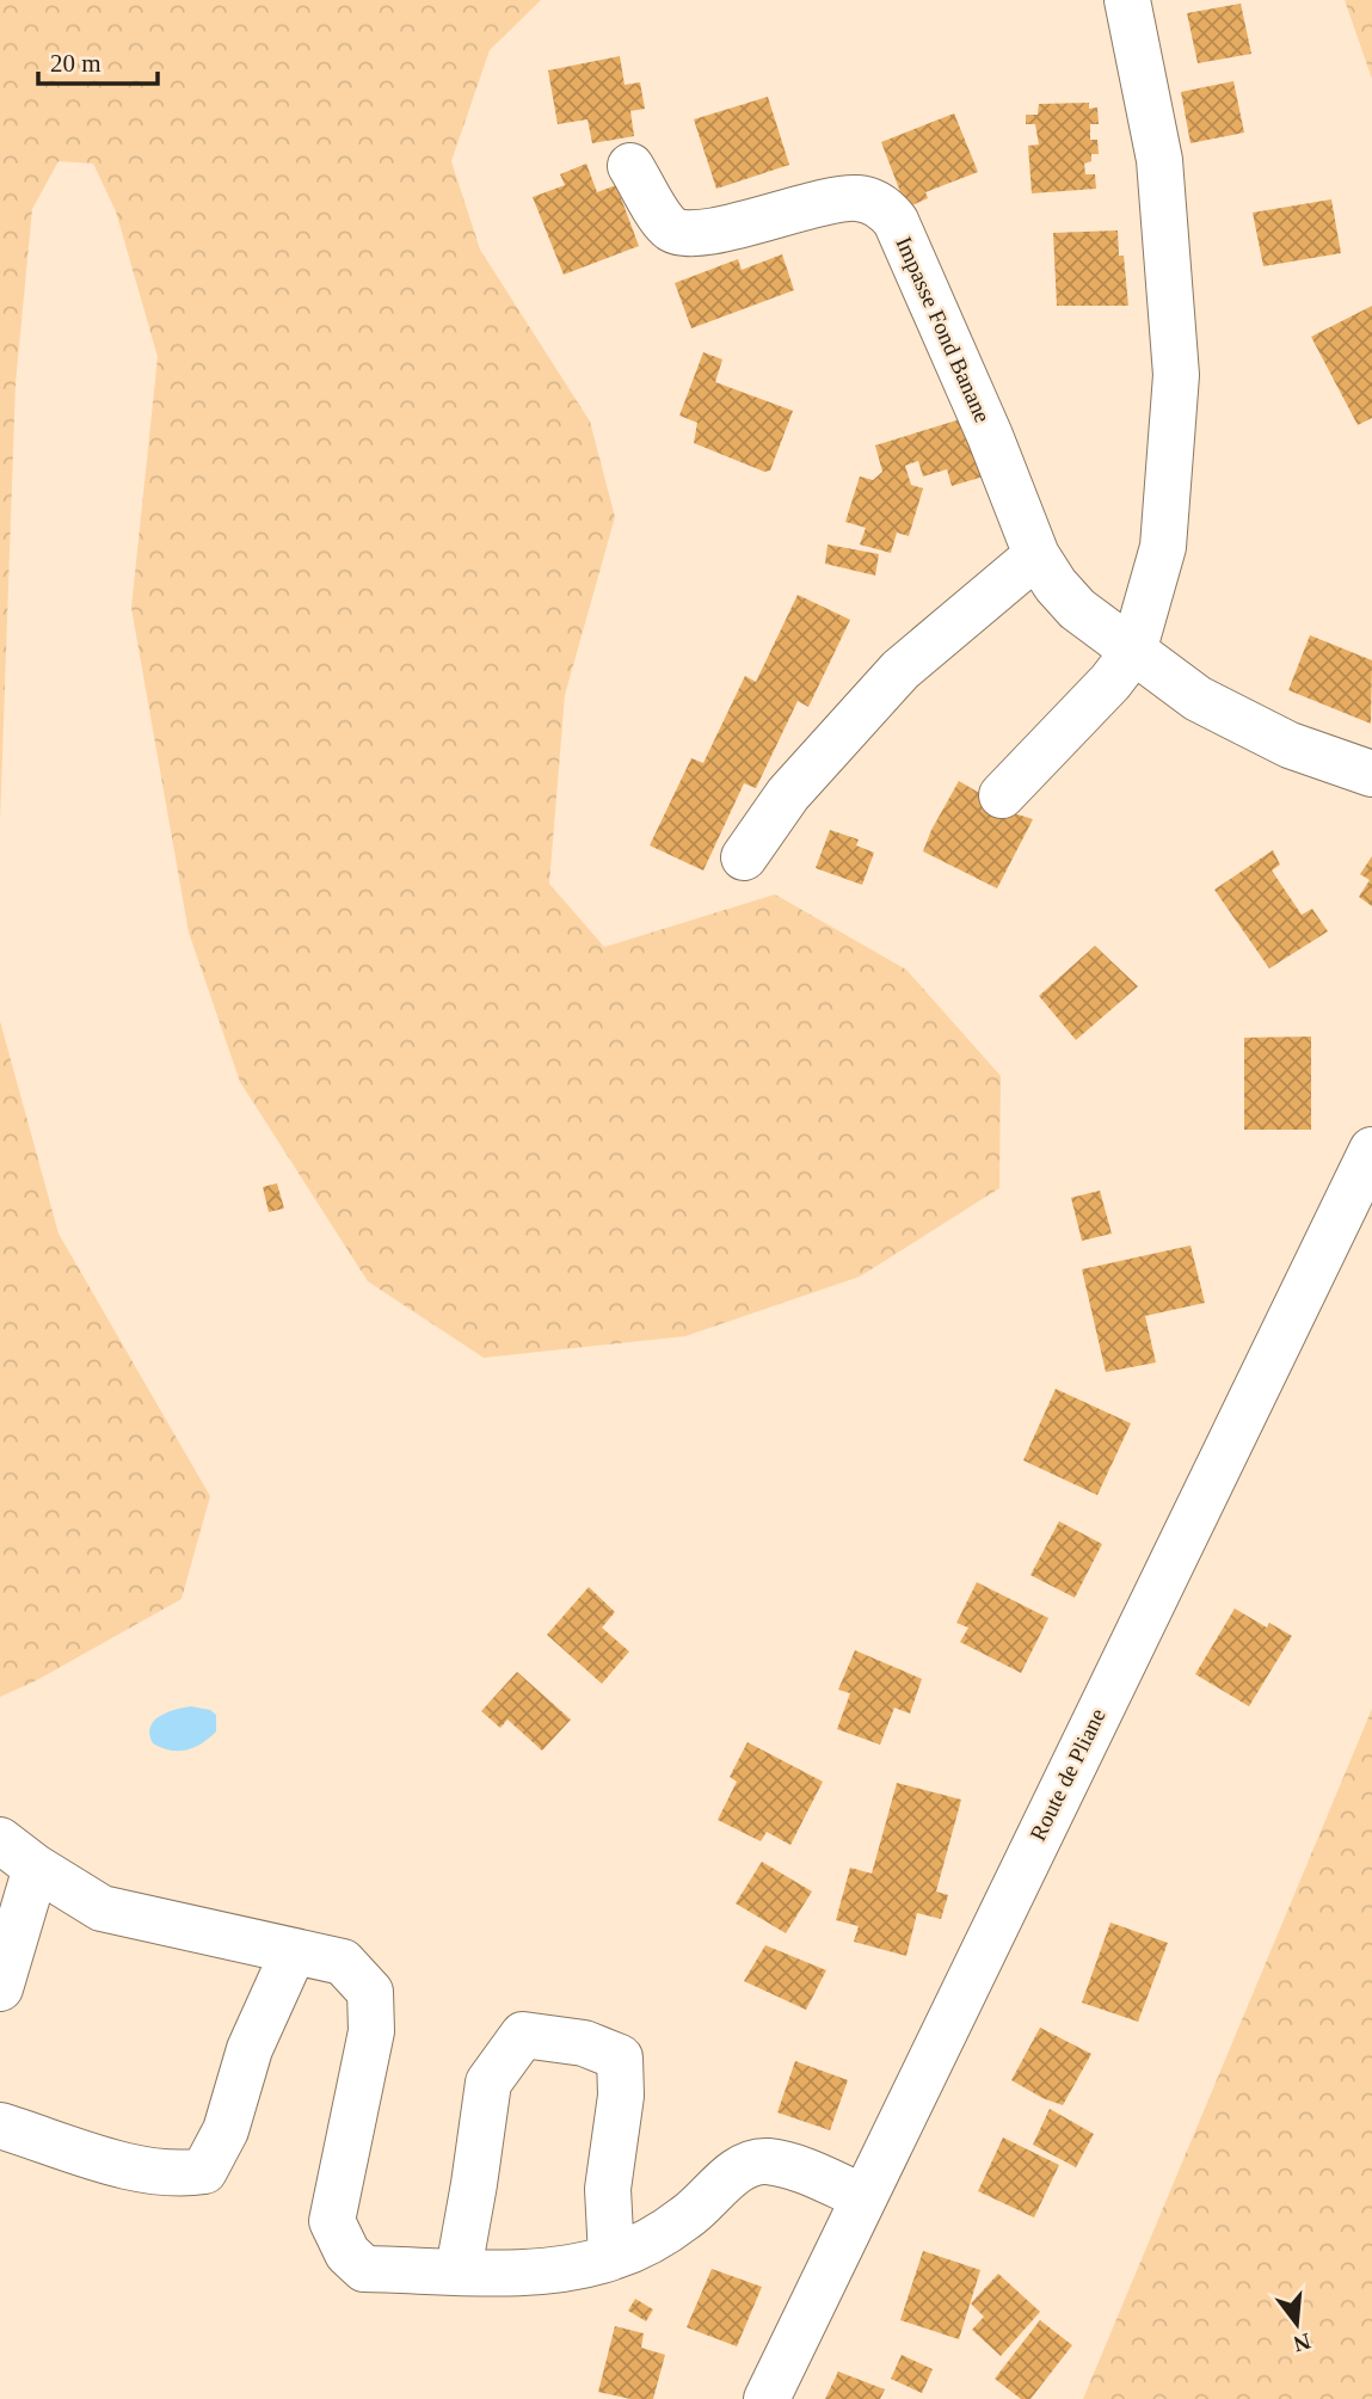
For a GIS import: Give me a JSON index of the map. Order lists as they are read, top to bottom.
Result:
{
  "streets": {
    "street": ["Impasse Fond Banane", "Route de Pliane"]
  },
  "scale_bar": "20 m",
  "north": "bottom"
}
